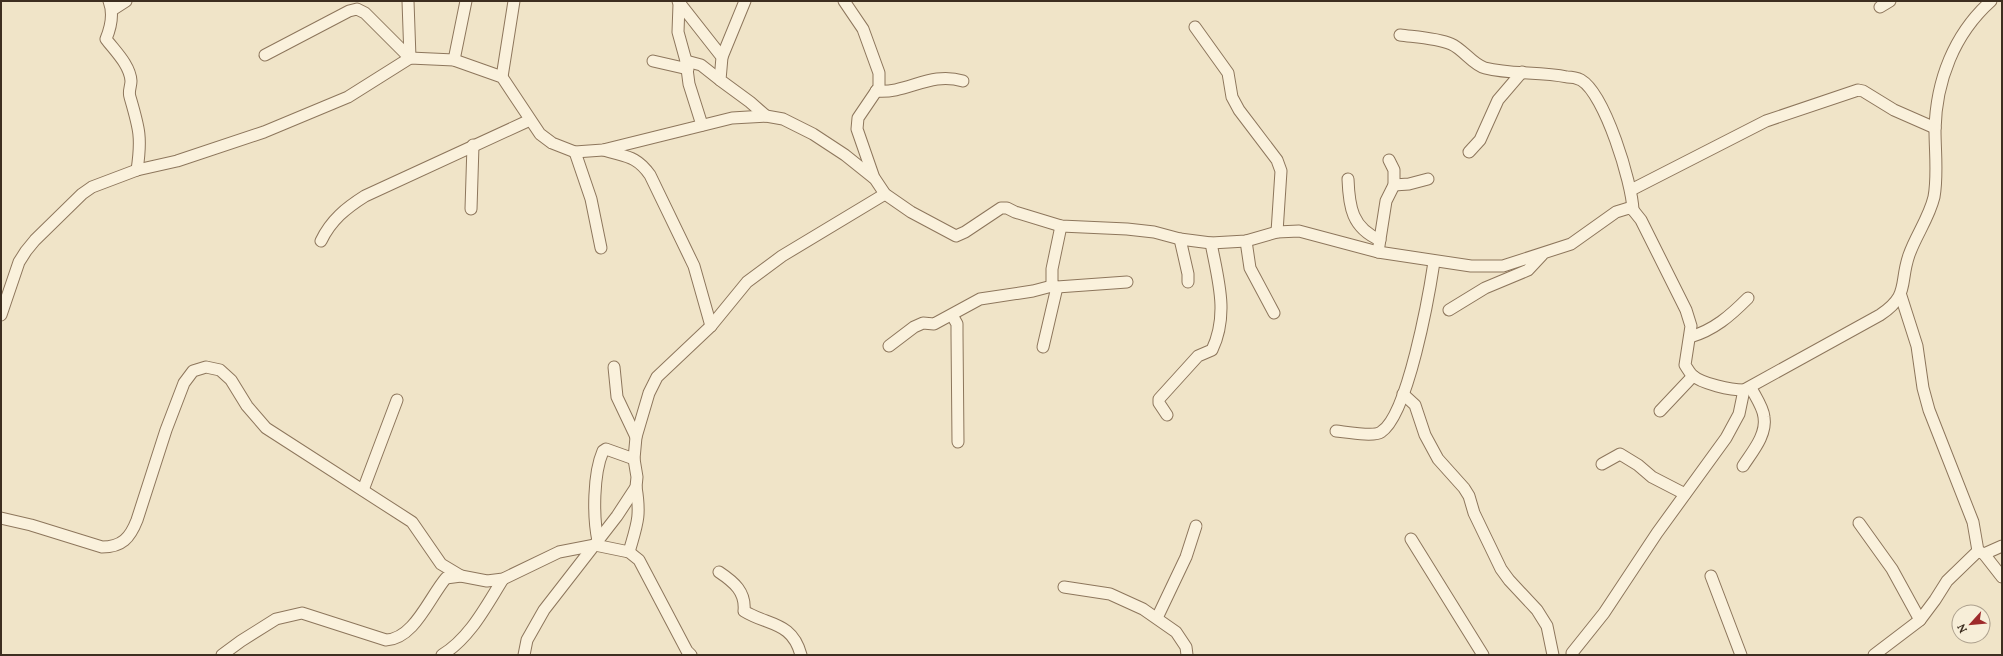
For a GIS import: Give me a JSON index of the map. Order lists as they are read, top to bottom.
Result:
{
  "north": "bottom left"
}
